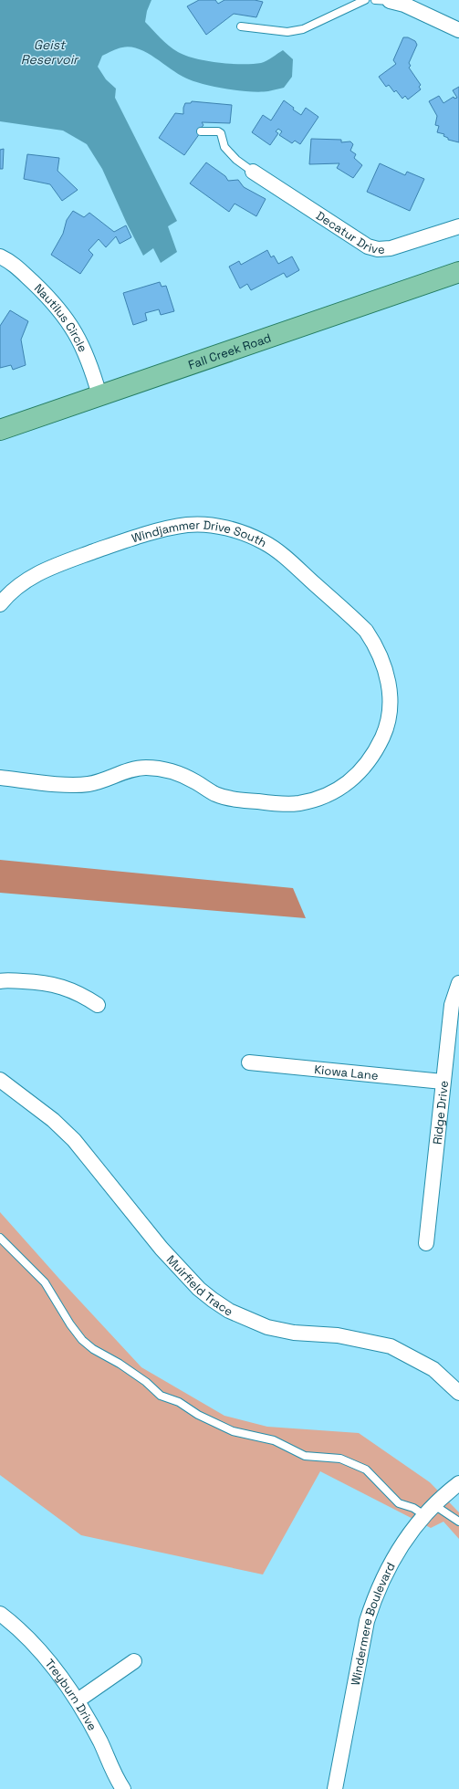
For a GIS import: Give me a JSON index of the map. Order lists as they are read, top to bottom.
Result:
{
  "streets": {
    "main road": ["Fall Creek Road"],
    "street": [
      "Decatur Drive",
      "Nautilus Circle",
      "Windjammer Drive South",
      "Kiowa Lane",
      "Ridge Drive",
      "Muirfield Trace",
      "Windermere Boulevard",
      "Treyburn Drive"
    ]
  },
  "crossings": [
    ["Nautilus Circle", "Fall Creek Road"],
    ["Kiowa Lane", "Ridge Drive"]
  ],
  "water": ["Geist Reservoir"]
}
